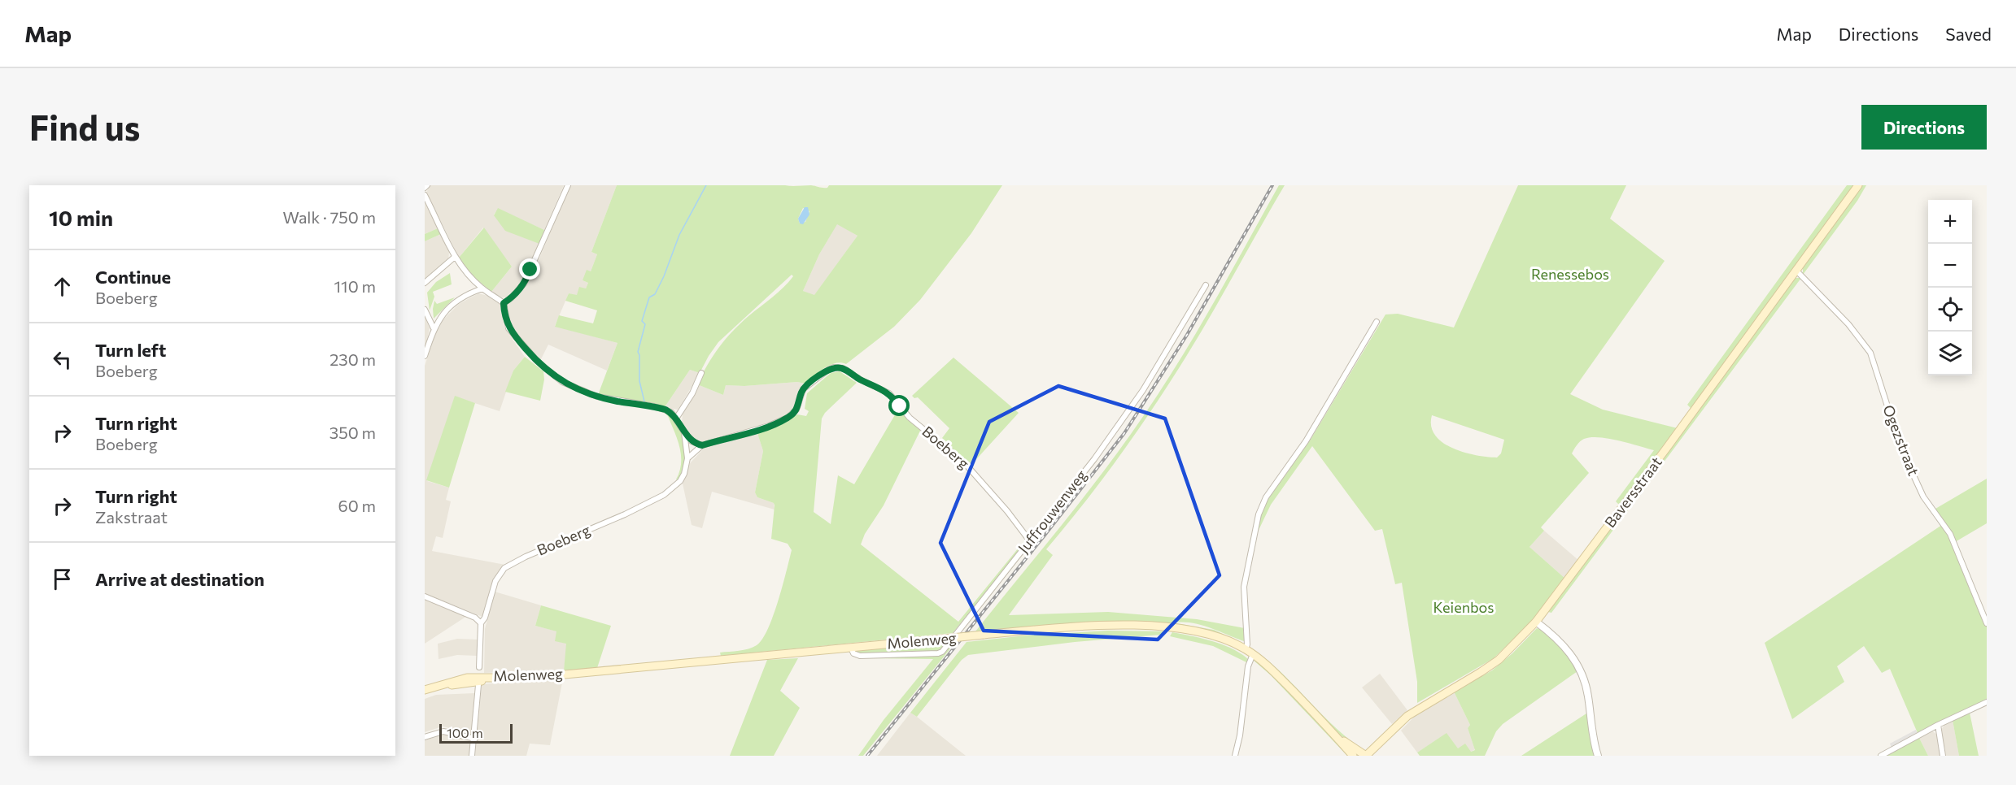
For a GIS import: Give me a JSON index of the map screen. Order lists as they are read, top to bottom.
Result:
{
  "streets": {
    "main road": ["Baversstraat", "Molenweg"],
    "street": ["Ogezstraat", "Boeberg", "Juffrouwenweg"]
  },
  "crossings": [
    ["Ogezstraat", "Baversstraat"],
    ["Boeberg", "Juffrouwenweg"],
    ["Baversstraat", "Molenweg"],
    ["Juffrouwenweg", "Molenweg"]
  ],
  "parks": ["Renessebos", "Keienbos"],
  "scale_bar": "100 m",
  "page": {
    "header": "Map",
    "nav": ["Map", "Directions", "Saved"],
    "buttons": "Directions",
    "title": "Find us",
    "heading": ["10 min", "Walk · 750 m"],
    "map_buttons": ["+", "−"],
    "list": [
      ["Continue", "Boeberg", "110 m"],
      ["Turn left", "Boeberg", "230 m"],
      ["Turn right", "Boeberg", "350 m"],
      ["Turn right", "Zakstraat", "60 m"],
      "Arrive at destination"
    ],
    "scale": "100 m"
  }
}
